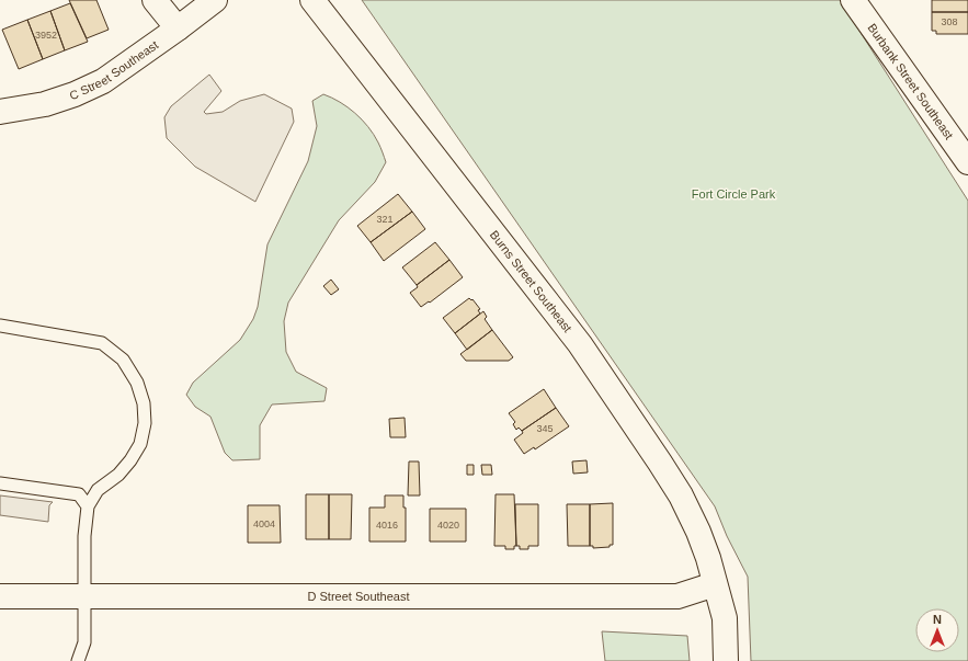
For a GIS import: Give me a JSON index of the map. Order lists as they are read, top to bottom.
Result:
{
  "streets": {
    "street": [
      "C Street Southeast",
      "Burbank Street Southeast",
      "Burns Street Southeast",
      "D Street Southeast"
    ]
  },
  "crossings": [
    ["Burns Street Southeast", "D Street Southeast"]
  ],
  "parks": ["Fort Circle Park"],
  "house_numbers": [
    "308",
    "3952",
    "321",
    "345",
    "4004",
    "4016",
    "4020"
  ],
  "north": "top"
}
